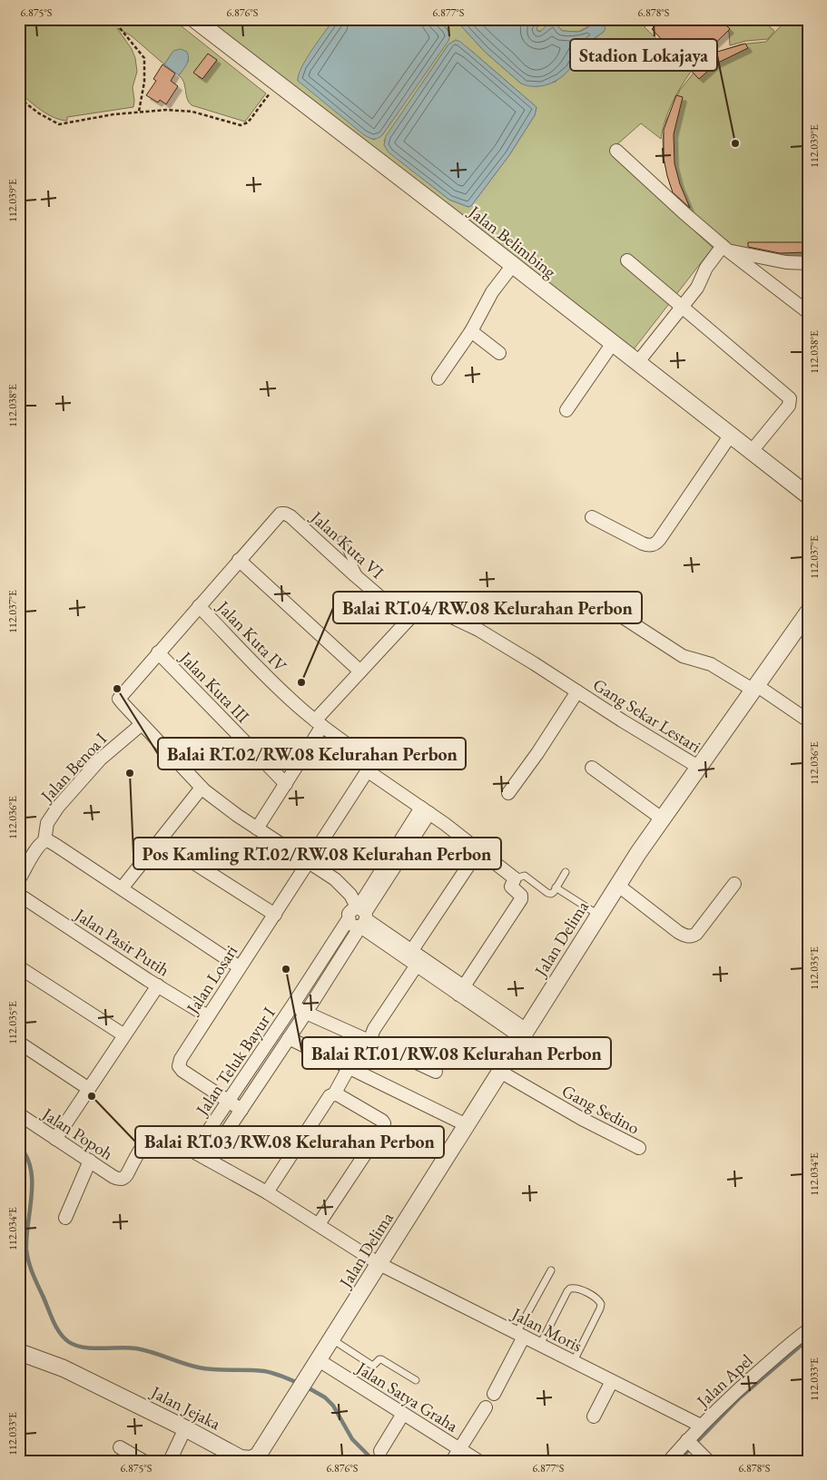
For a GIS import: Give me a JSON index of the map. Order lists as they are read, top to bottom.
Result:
{
  "streets": {
    "street": [
      "Jalan Belimbing",
      "Jalan Kuta VI",
      "Jalan Kuta IV",
      "Jalan Kuta III",
      "Gang Sekar Lestari",
      "Jalan Benoa I",
      "Jalan Delima",
      "Jalan Pasir Putih",
      "Jalan Losari",
      "Jalan Teluk Bayur I",
      "Gang Sedino",
      "Jalan Popoh",
      "Jalan Moris",
      "Jalan Apel",
      "Jalan Satya Graha",
      "Jalan Jejaka"
    ]
  },
  "crossings": [
    ["Jalan Kuta VI", "Gang Sekar Lestari"],
    ["Jalan Kuta IV", "Jalan Losari"],
    ["Gang Sekar Lestari", "Jalan Delima"],
    ["Jalan Delima", "Gang Sedino"],
    ["Jalan Delima", "Jalan Moris"],
    ["Jalan Delima", "Jalan Satya Graha"],
    ["Jalan Delima", "Jalan Jejaka"],
    ["Jalan Pasir Putih", "Jalan Losari"],
    ["Jalan Losari", "Jalan Teluk Bayur I"],
    ["Jalan Teluk Bayur I", "Jalan Moris"],
    ["Jalan Popoh", "Jalan Moris"],
    ["Jalan Moris", "Jalan Apel"]
  ],
  "places": [
    "Stadion Lokajaya",
    "Balai RT.04/RW.08 Kelurahan Perbon",
    "Balai RT.02/RW.08 Kelurahan Perbon",
    "Pos Kamling RT.02/RW.08 Kelurahan Perbon",
    "Balai RT.01/RW.08 Kelurahan Perbon",
    "Balai RT.03/RW.08 Kelurahan Perbon"
  ],
  "coordinates": [
    "6.875°S",
    "6.876°S",
    "6.877°S",
    "6.878°S",
    "112.039°E",
    "112.038°E",
    "112.037°E",
    "112.036°E",
    "112.035°E",
    "112.034°E",
    "112.033°E"
  ]
}
